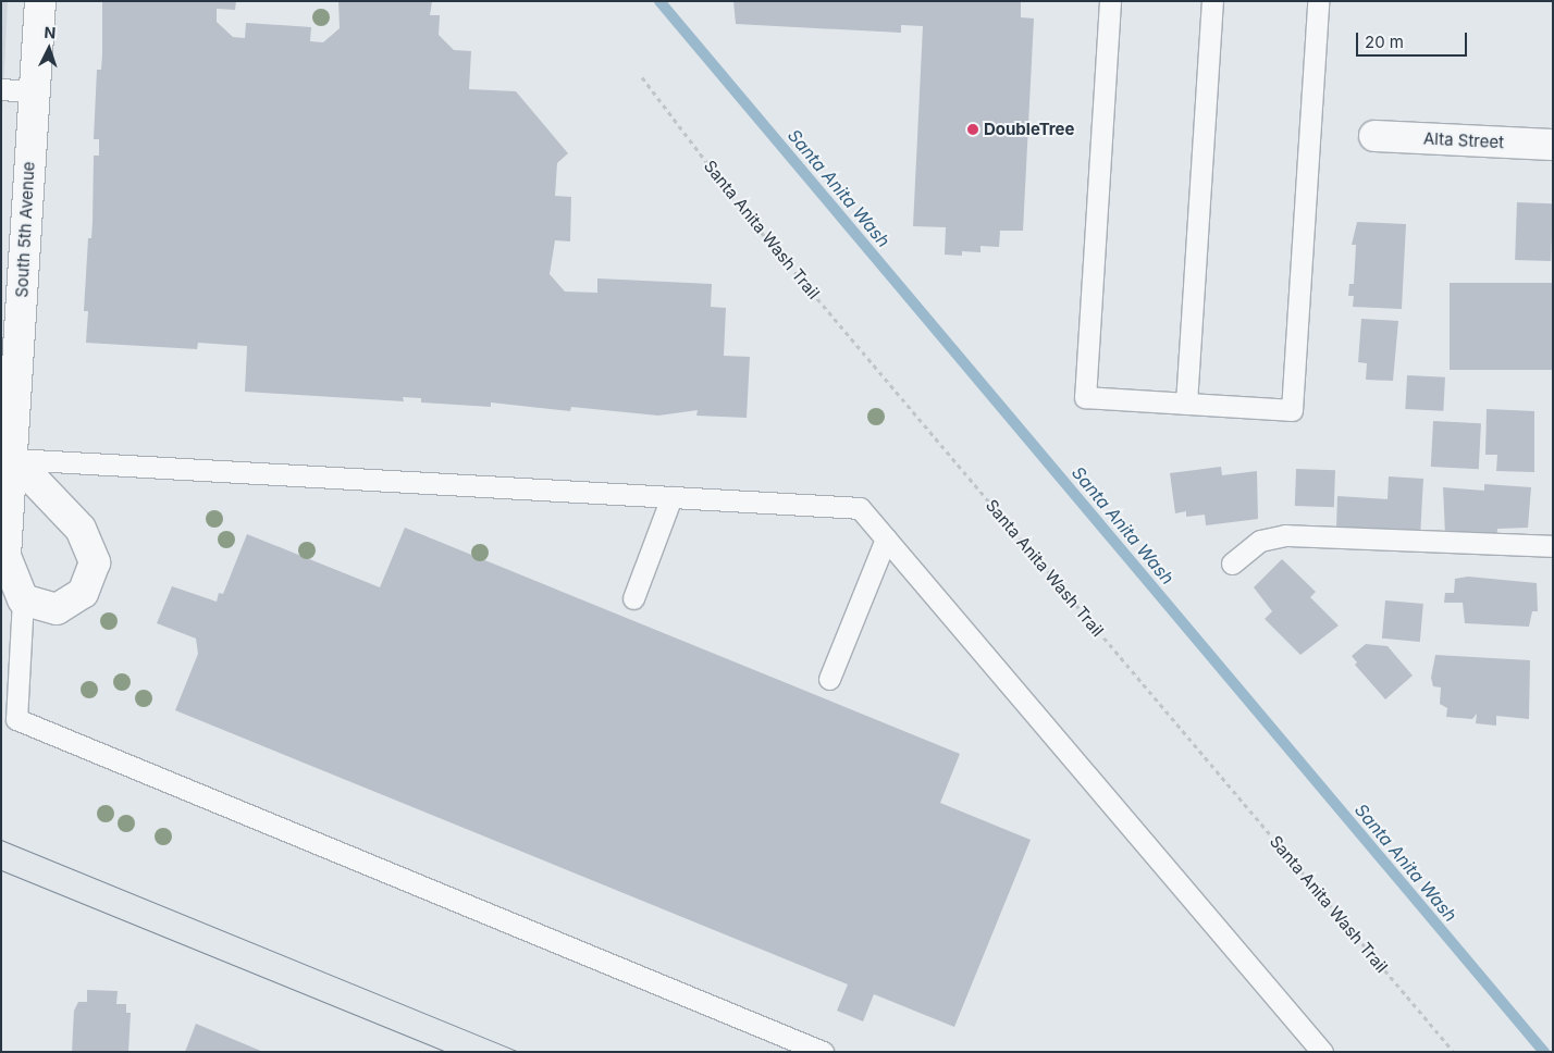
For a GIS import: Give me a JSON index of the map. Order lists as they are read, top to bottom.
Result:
{
  "streets": {
    "street": ["Alta Street", "South 5th Avenue"],
    "path": ["Santa Anita Wash Trail"]
  },
  "water": ["Santa Anita Wash"],
  "places": ["DoubleTree"],
  "scale_bar": "20 m",
  "north": "top"
}
